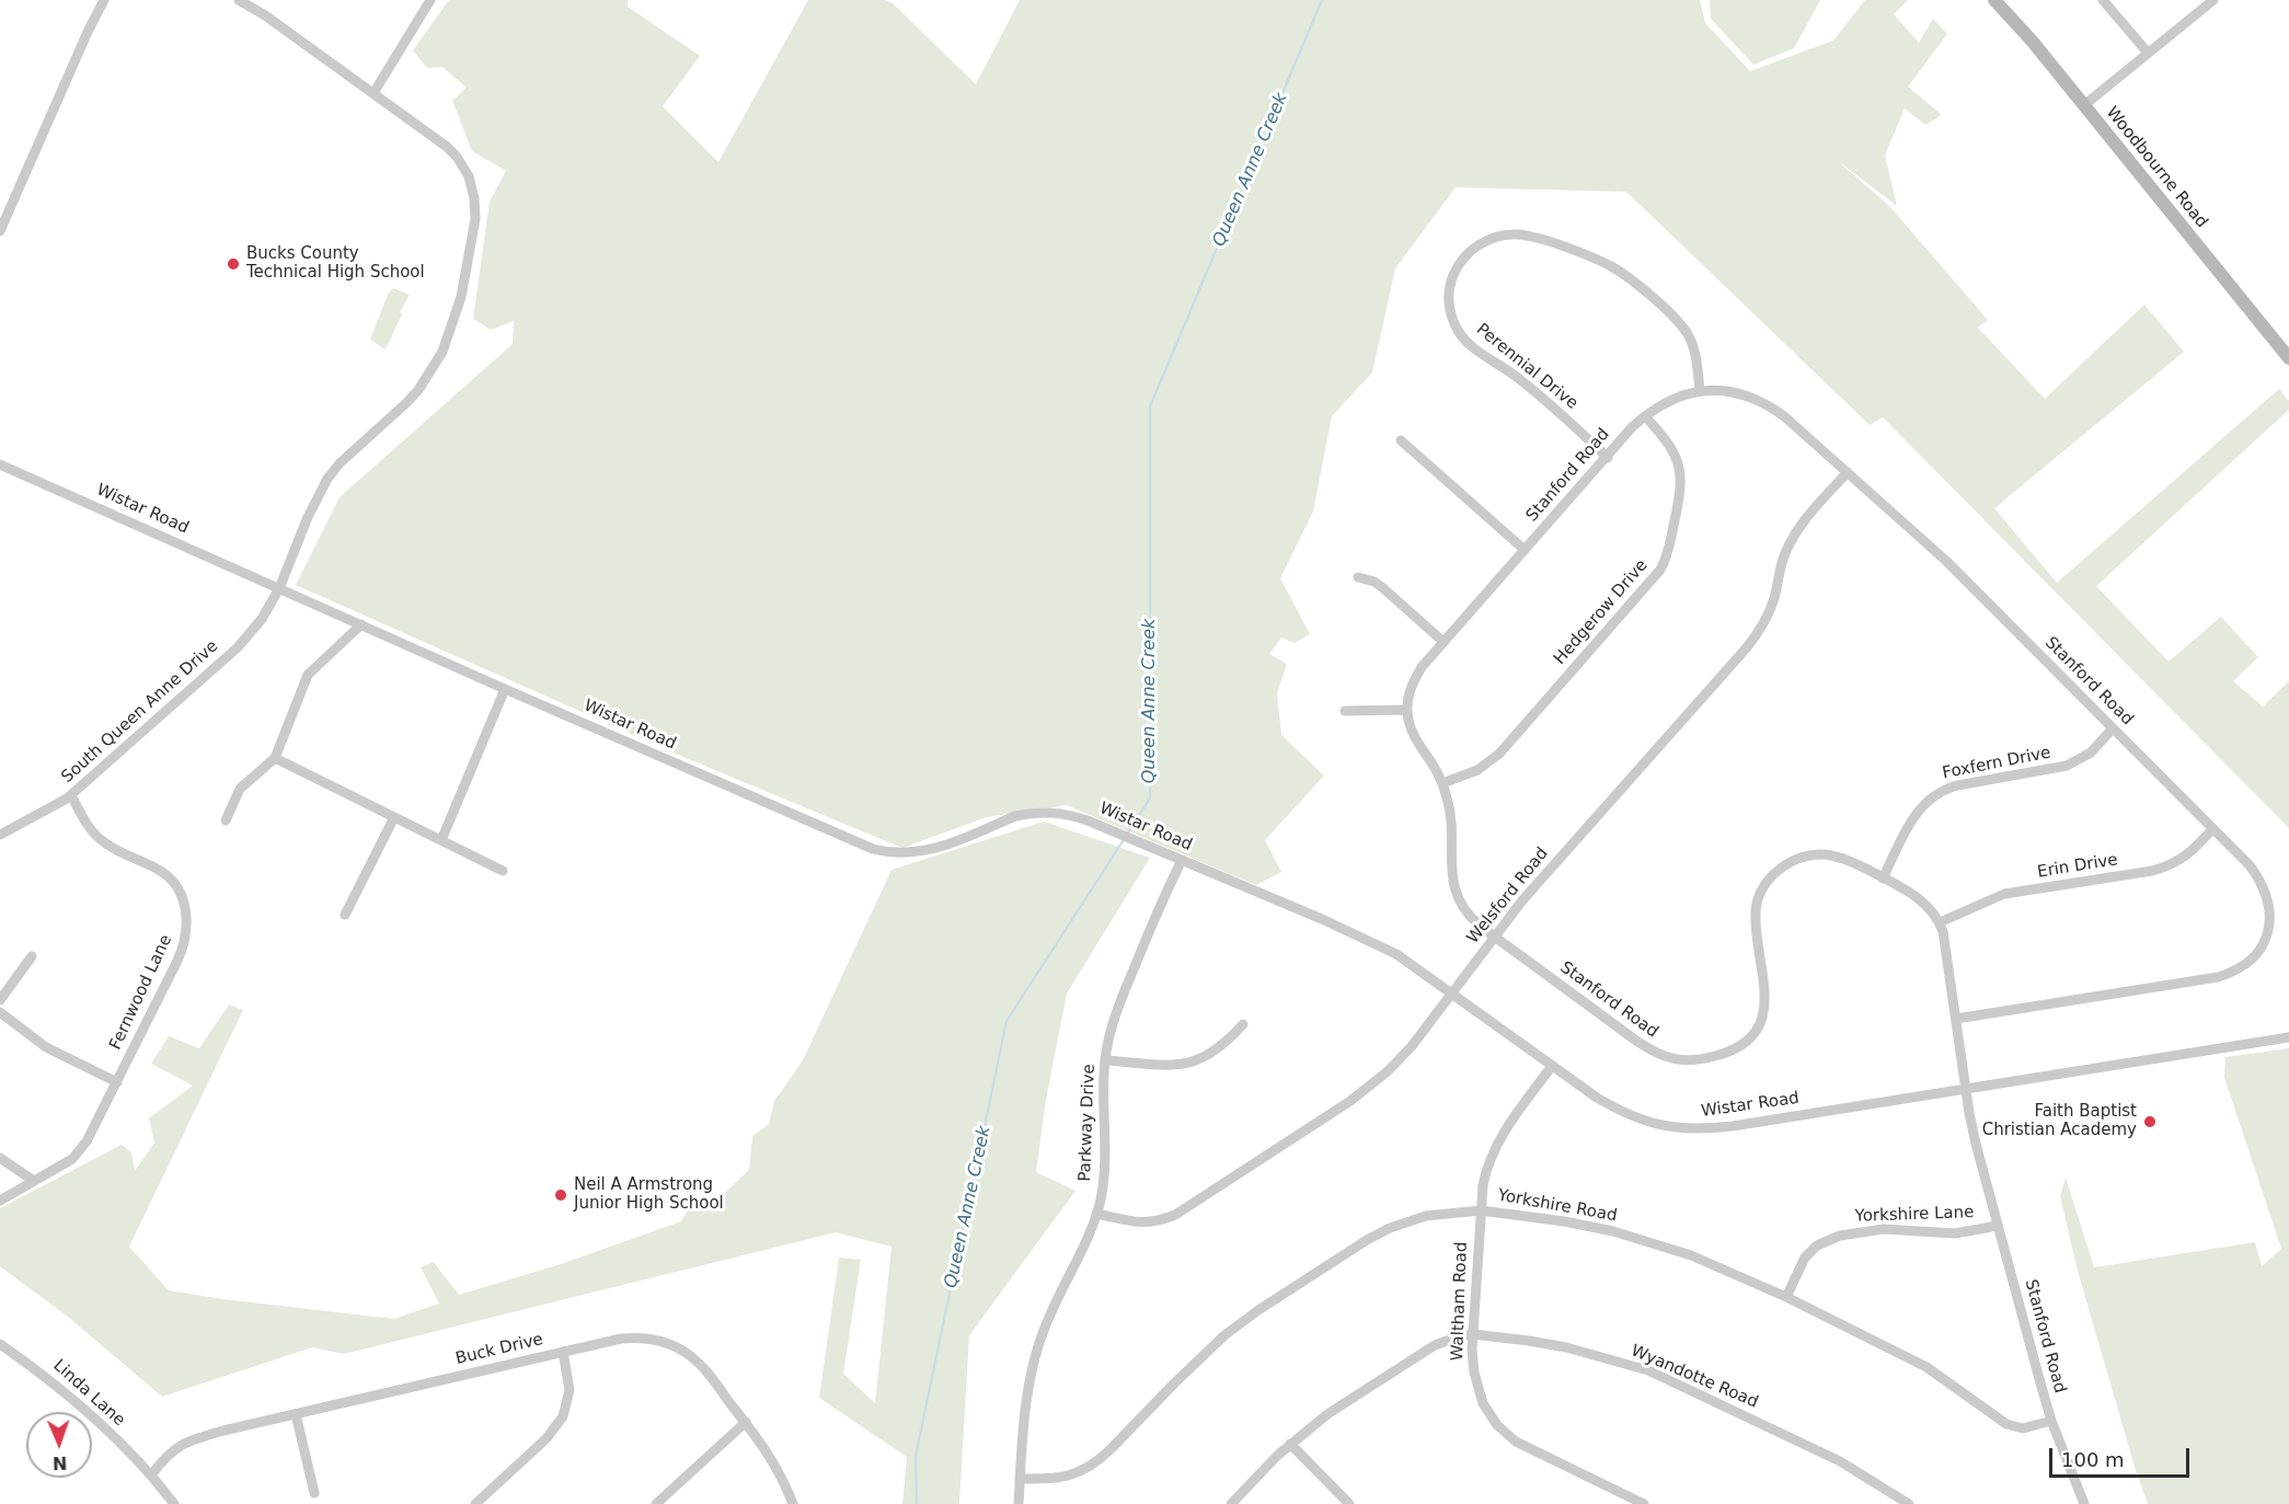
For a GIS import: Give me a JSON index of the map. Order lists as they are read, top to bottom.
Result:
{
  "streets": {
    "main road": ["Woodbourne Road"],
    "street": [
      "Perennial Drive",
      "Stanford Road",
      "Wistar Road",
      "Hedgerow Drive",
      "South Queen Anne Drive",
      "Foxfern Drive",
      "Erin Drive",
      "Welsford Road",
      "Fernwood Lane",
      "Parkway Drive",
      "Yorkshire Road",
      "Yorkshire Lane",
      "Waltham Road",
      "Buck Drive",
      "Wyandotte Road",
      "Linda Lane"
    ]
  },
  "crossings": [
    ["Perennial Drive", "Stanford Road"],
    ["Stanford Road", "Wistar Road"],
    ["Stanford Road", "Hedgerow Drive"],
    ["Stanford Road", "Foxfern Drive"],
    ["Stanford Road", "Erin Drive"],
    ["Stanford Road", "Welsford Road"],
    ["Stanford Road", "Yorkshire Road"],
    ["Stanford Road", "Yorkshire Lane"],
    ["Wistar Road", "South Queen Anne Drive"],
    ["Wistar Road", "Welsford Road"],
    ["Wistar Road", "Parkway Drive"],
    ["Wistar Road", "Waltham Road"],
    ["South Queen Anne Drive", "Fernwood Lane"],
    ["Welsford Road", "Parkway Drive"],
    ["Parkway Drive", "Yorkshire Road"],
    ["Yorkshire Road", "Yorkshire Lane"],
    ["Yorkshire Road", "Waltham Road"],
    ["Waltham Road", "Wyandotte Road"],
    ["Buck Drive", "Linda Lane"]
  ],
  "water": ["Queen Anne Creek"],
  "places": ["Bucks County Technical High School", "Faith Baptist Christian Academy", "Neil A Armstrong Junior High School"],
  "scale_bar": "100 m",
  "north": "bottom"
}
